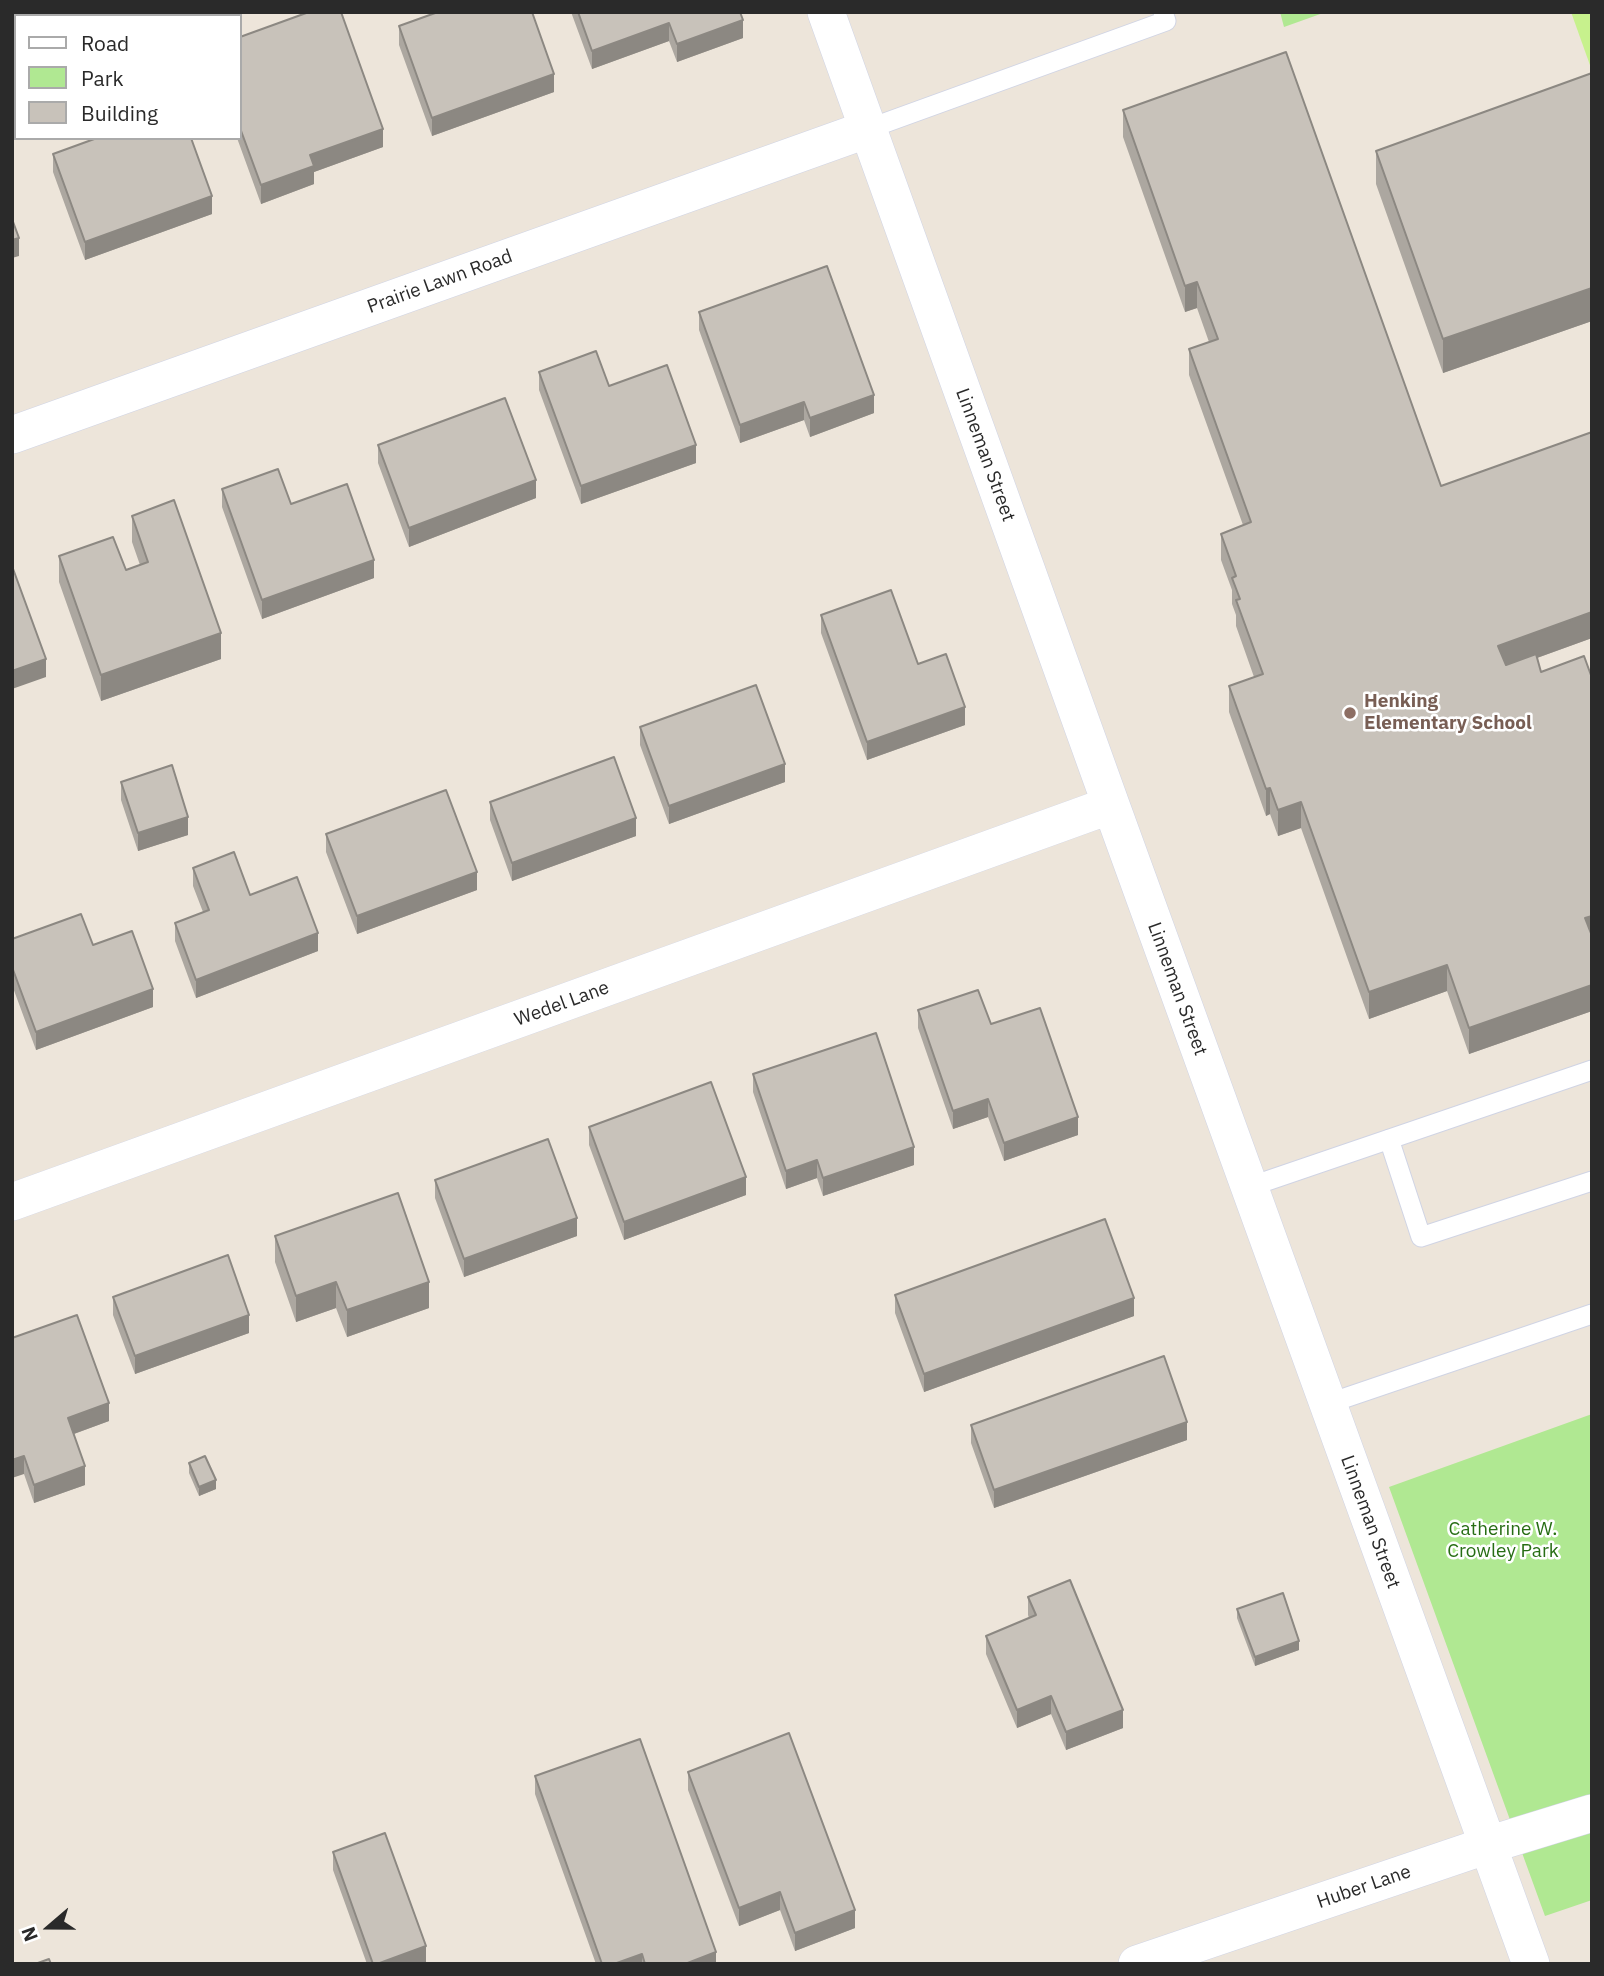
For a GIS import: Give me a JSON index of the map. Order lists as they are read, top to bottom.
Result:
{
  "streets": {
    "street": [
      "Prairie Lawn Road",
      "Linneman Street",
      "Wedel Lane",
      "Huber Lane"
    ]
  },
  "crossings": [
    ["Prairie Lawn Road", "Linneman Street"],
    ["Linneman Street", "Wedel Lane"],
    ["Linneman Street", "Huber Lane"]
  ],
  "parks": ["Catherine W. Crowley Park"],
  "places": ["Henking Elementary School"],
  "legend": ["Road", "Park", "Building"],
  "north": "left"
}
